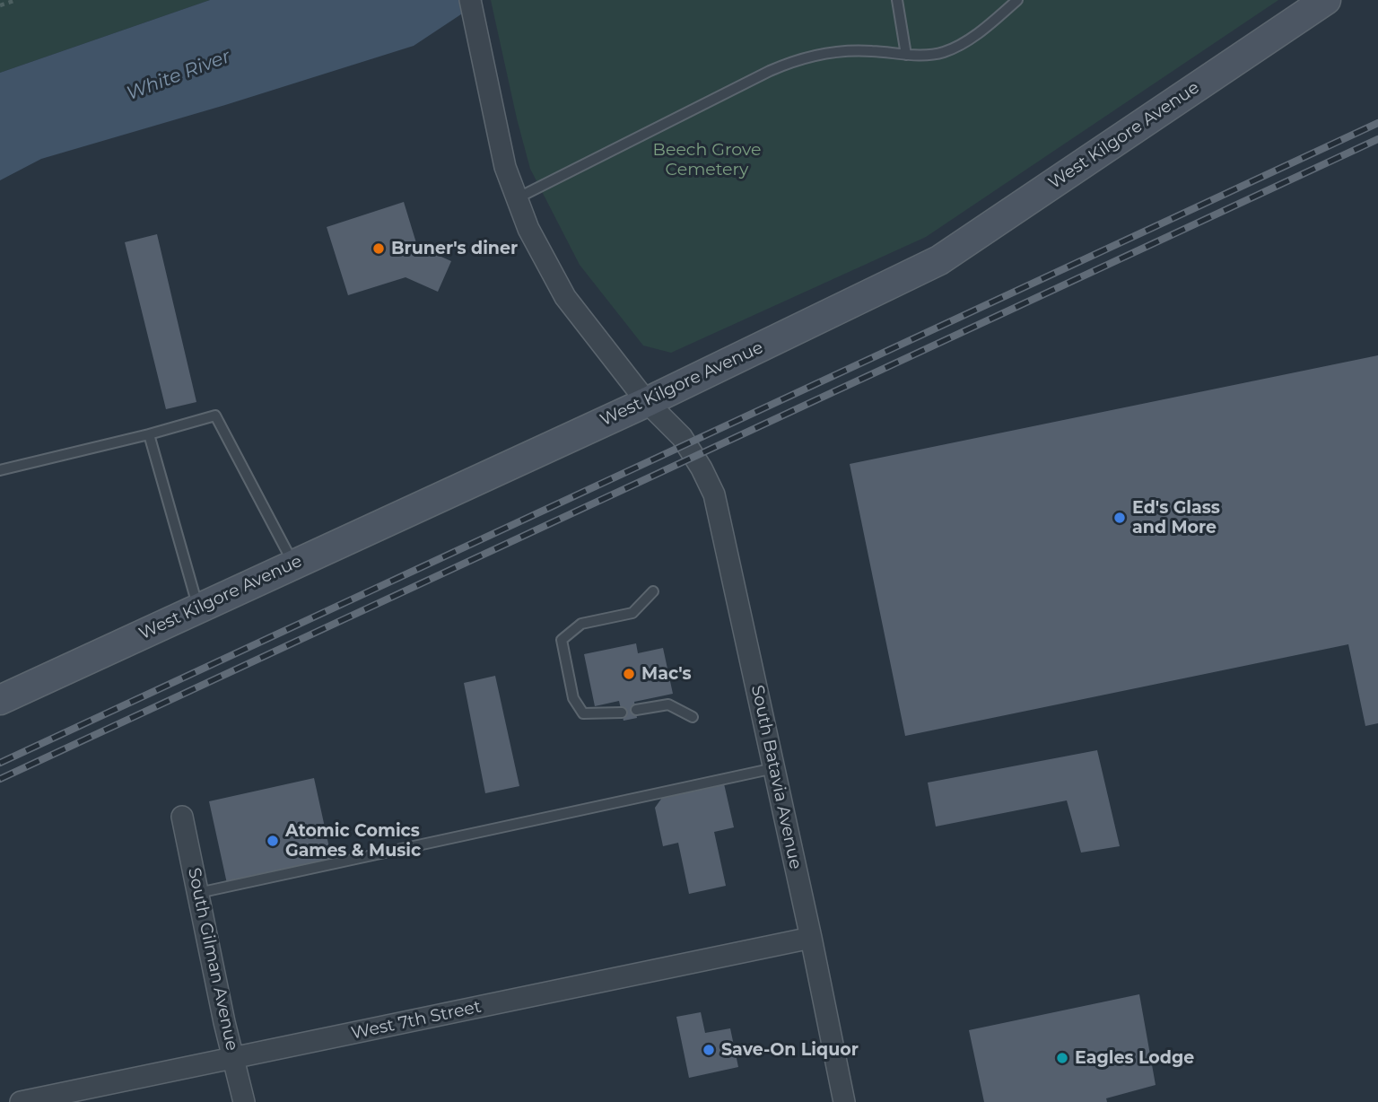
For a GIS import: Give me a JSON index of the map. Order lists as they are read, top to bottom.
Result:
{
  "streets": {
    "main road": ["West Kilgore Avenue"],
    "street": ["South Batavia Avenue", "South Gilman Avenue", "West 7th Street"]
  },
  "crossings": [
    ["West Kilgore Avenue", "South Batavia Avenue"],
    ["South Batavia Avenue", "West 7th Street"],
    ["South Gilman Avenue", "West 7th Street"]
  ],
  "water": ["White River"],
  "parks": ["Beech Grove Cemetery"],
  "places": [
    "Bruner's diner",
    "Ed's Glass and More",
    "Mac's",
    "Atomic Comics Games & Music",
    "Save-On Liquor",
    "Eagles Lodge"
  ]
}
